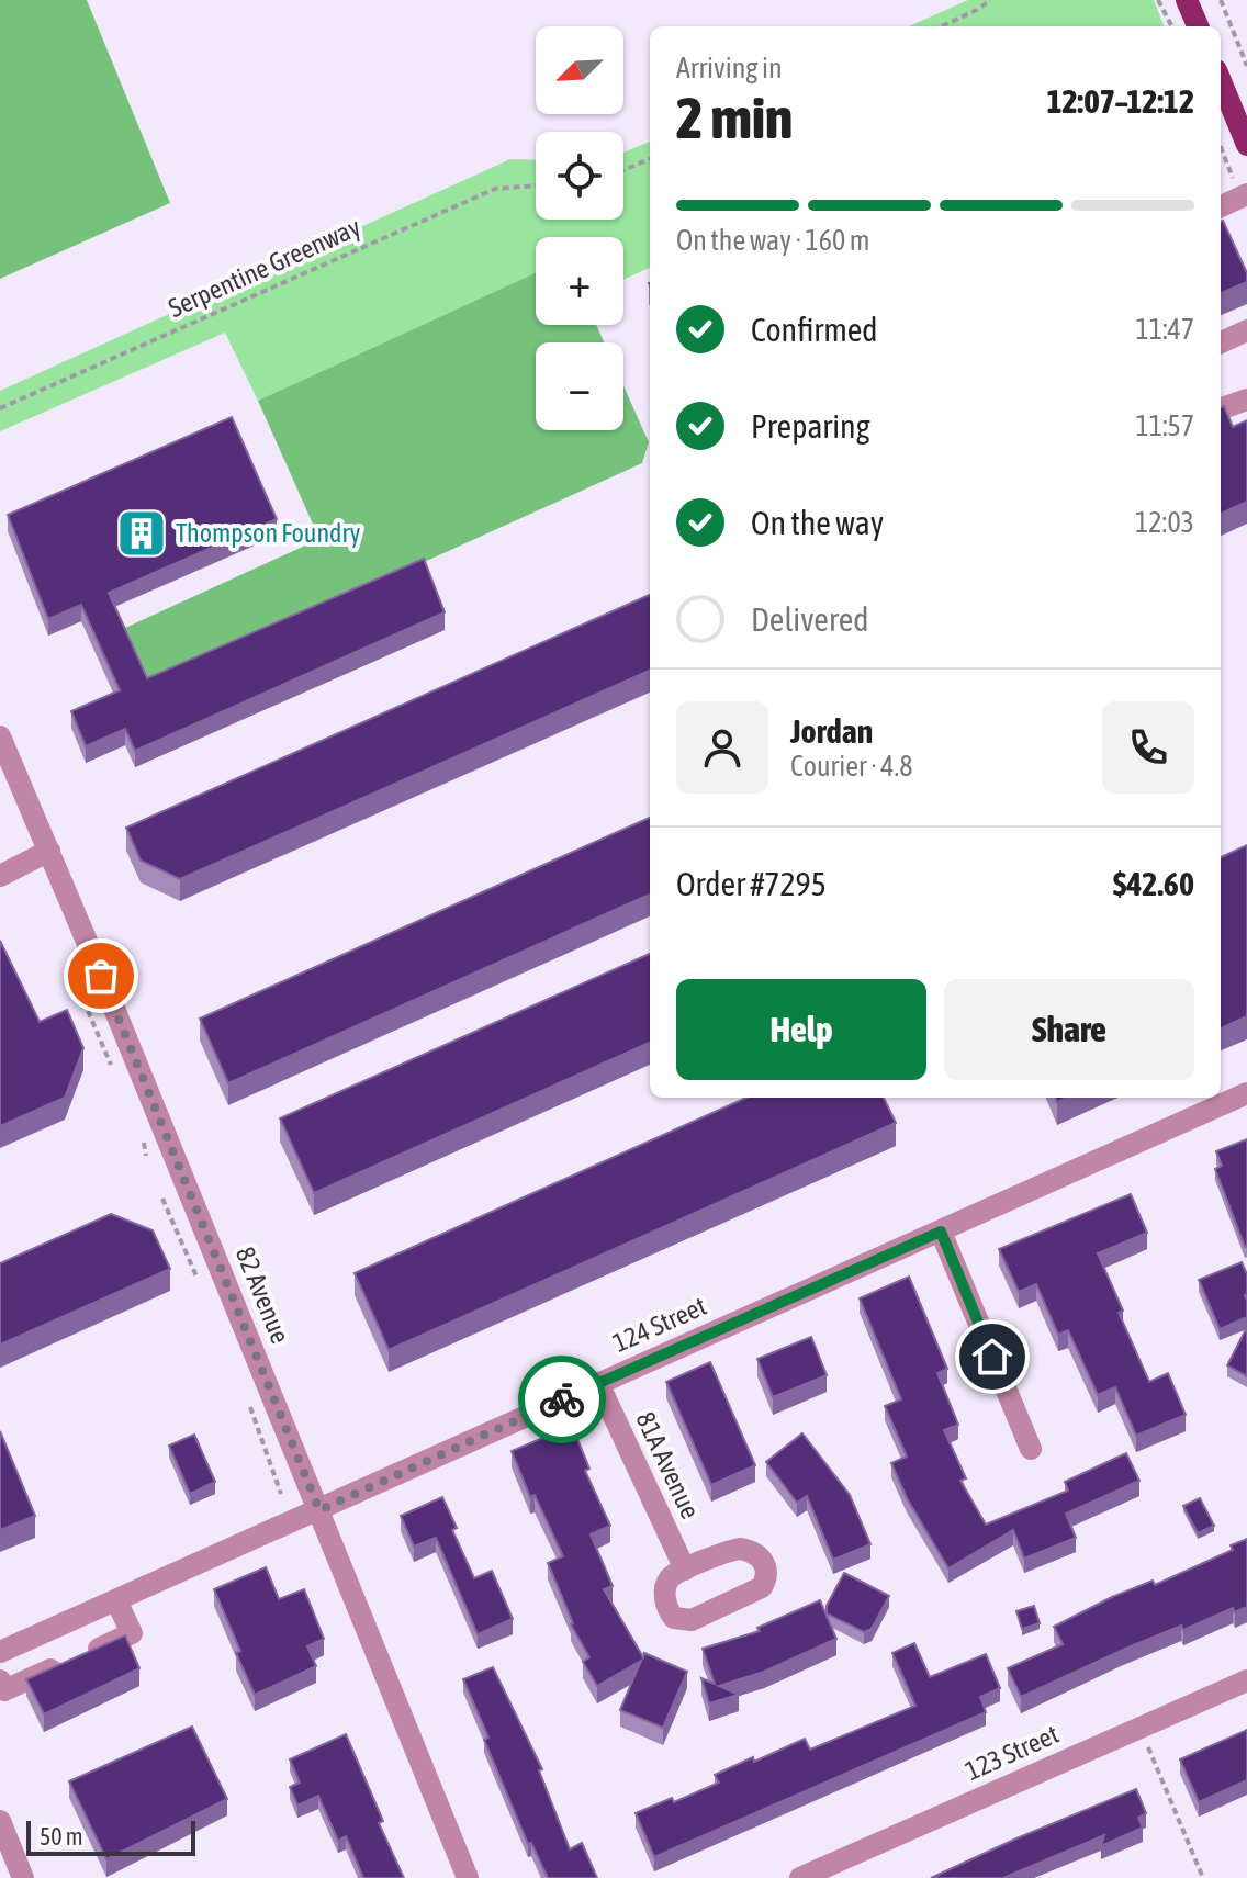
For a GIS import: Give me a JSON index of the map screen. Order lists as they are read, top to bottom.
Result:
{
  "streets": {
    "street": [
      "82 Avenue",
      "124 Street",
      "81A Avenue",
      "123 Street"
    ],
    "path": ["Serpentine Greenway"]
  },
  "crossings": [
    ["82 Avenue", "124 Street"],
    ["124 Street", "81A Avenue"]
  ],
  "places": {
    "building": ["Thompson Foundry"]
  },
  "scale_bar": "50 m",
  "north": "bottom left",
  "page": {
    "map_buttons": ["+", "−"],
    "heading": ["2 min", "Arriving in", "12:07–12:12"],
    "panel": [
      "Jordan",
      "Courier · 4.8",
      "Order #7295",
      "$42.60"
    ],
    "bar": "On the way · 160 m",
    "list": [
      ["Confirmed", "11:47"],
      ["Preparing", "11:57"],
      ["On the way", "12:03"],
      "Delivered"
    ],
    "buttons": ["Help", "Share"],
    "scale": "50 m"
  }
}
